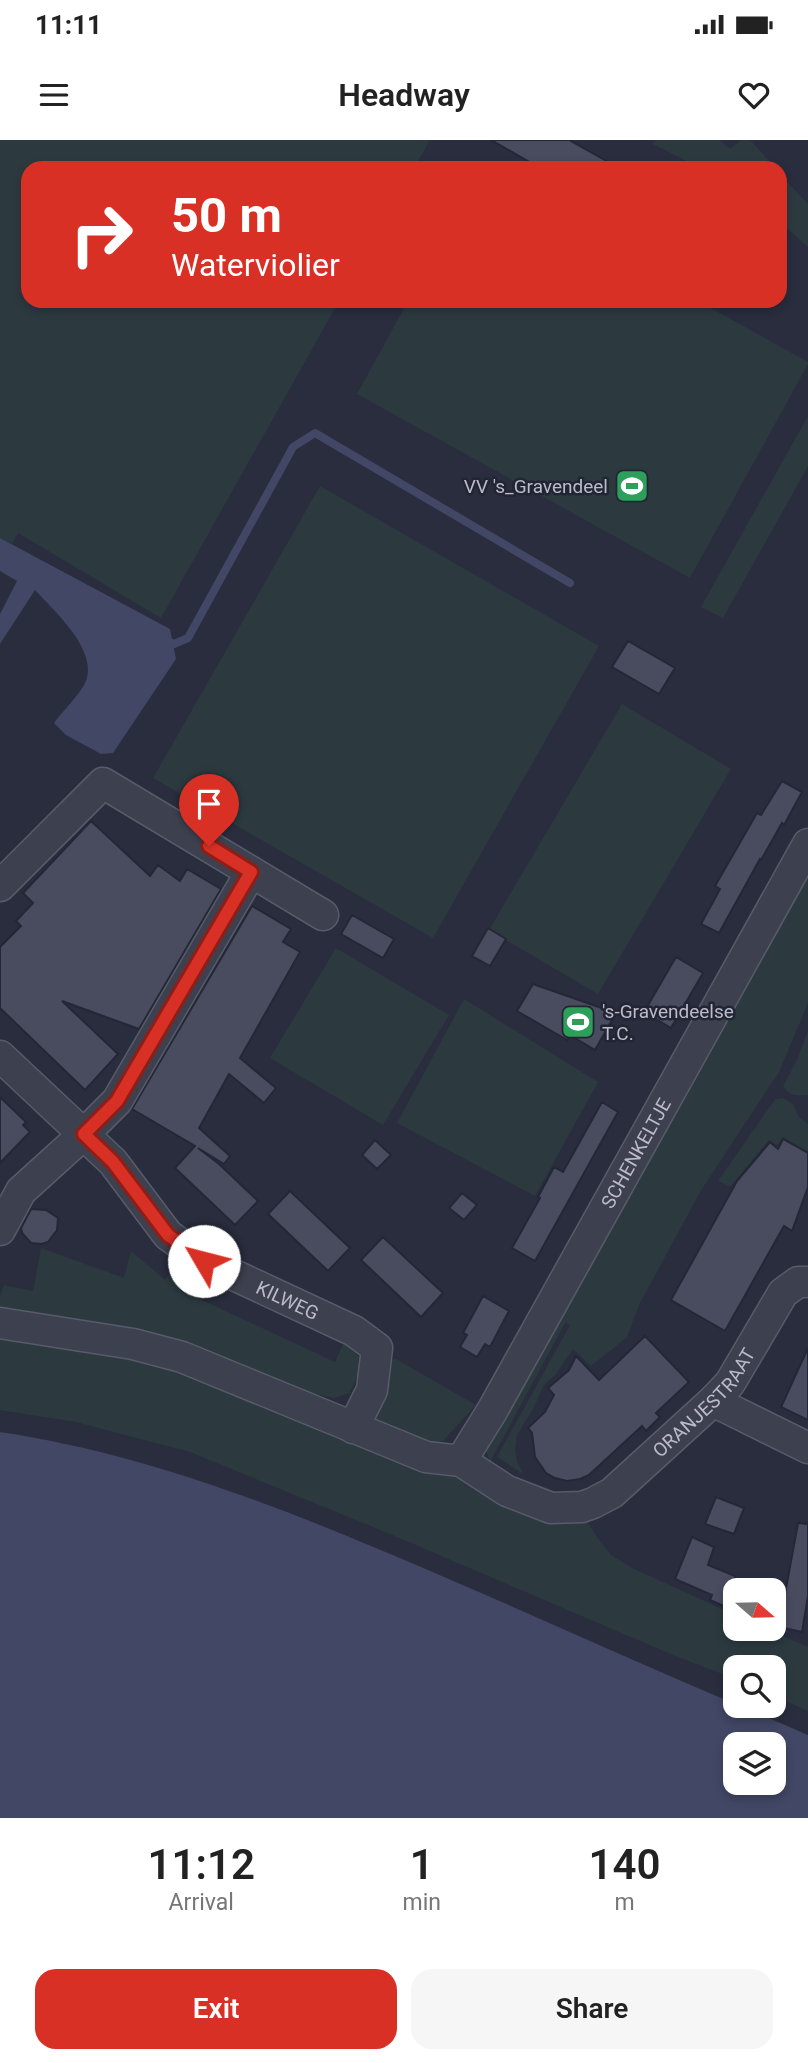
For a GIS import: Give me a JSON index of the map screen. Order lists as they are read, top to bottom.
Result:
{
  "streets": {
    "street": ["SCHENKELTJE", "KILWEG", "ORANJESTRAAT"]
  },
  "crossings": [
    ["SCHENKELTJE", "ORANJESTRAAT"]
  ],
  "places": {
    "sports": ["VV 's_Gravendeel", "'s-Gravendeelse T.C."]
  },
  "north": "right",
  "page": {
    "status": "11:11",
    "header": "Headway",
    "turn": ["50 m", "Waterviolier"],
    "eta": [
      "11:12",
      "Arrival",
      "1",
      "min",
      "140",
      "m"
    ],
    "buttons": ["Exit", "Share"]
  }
}
